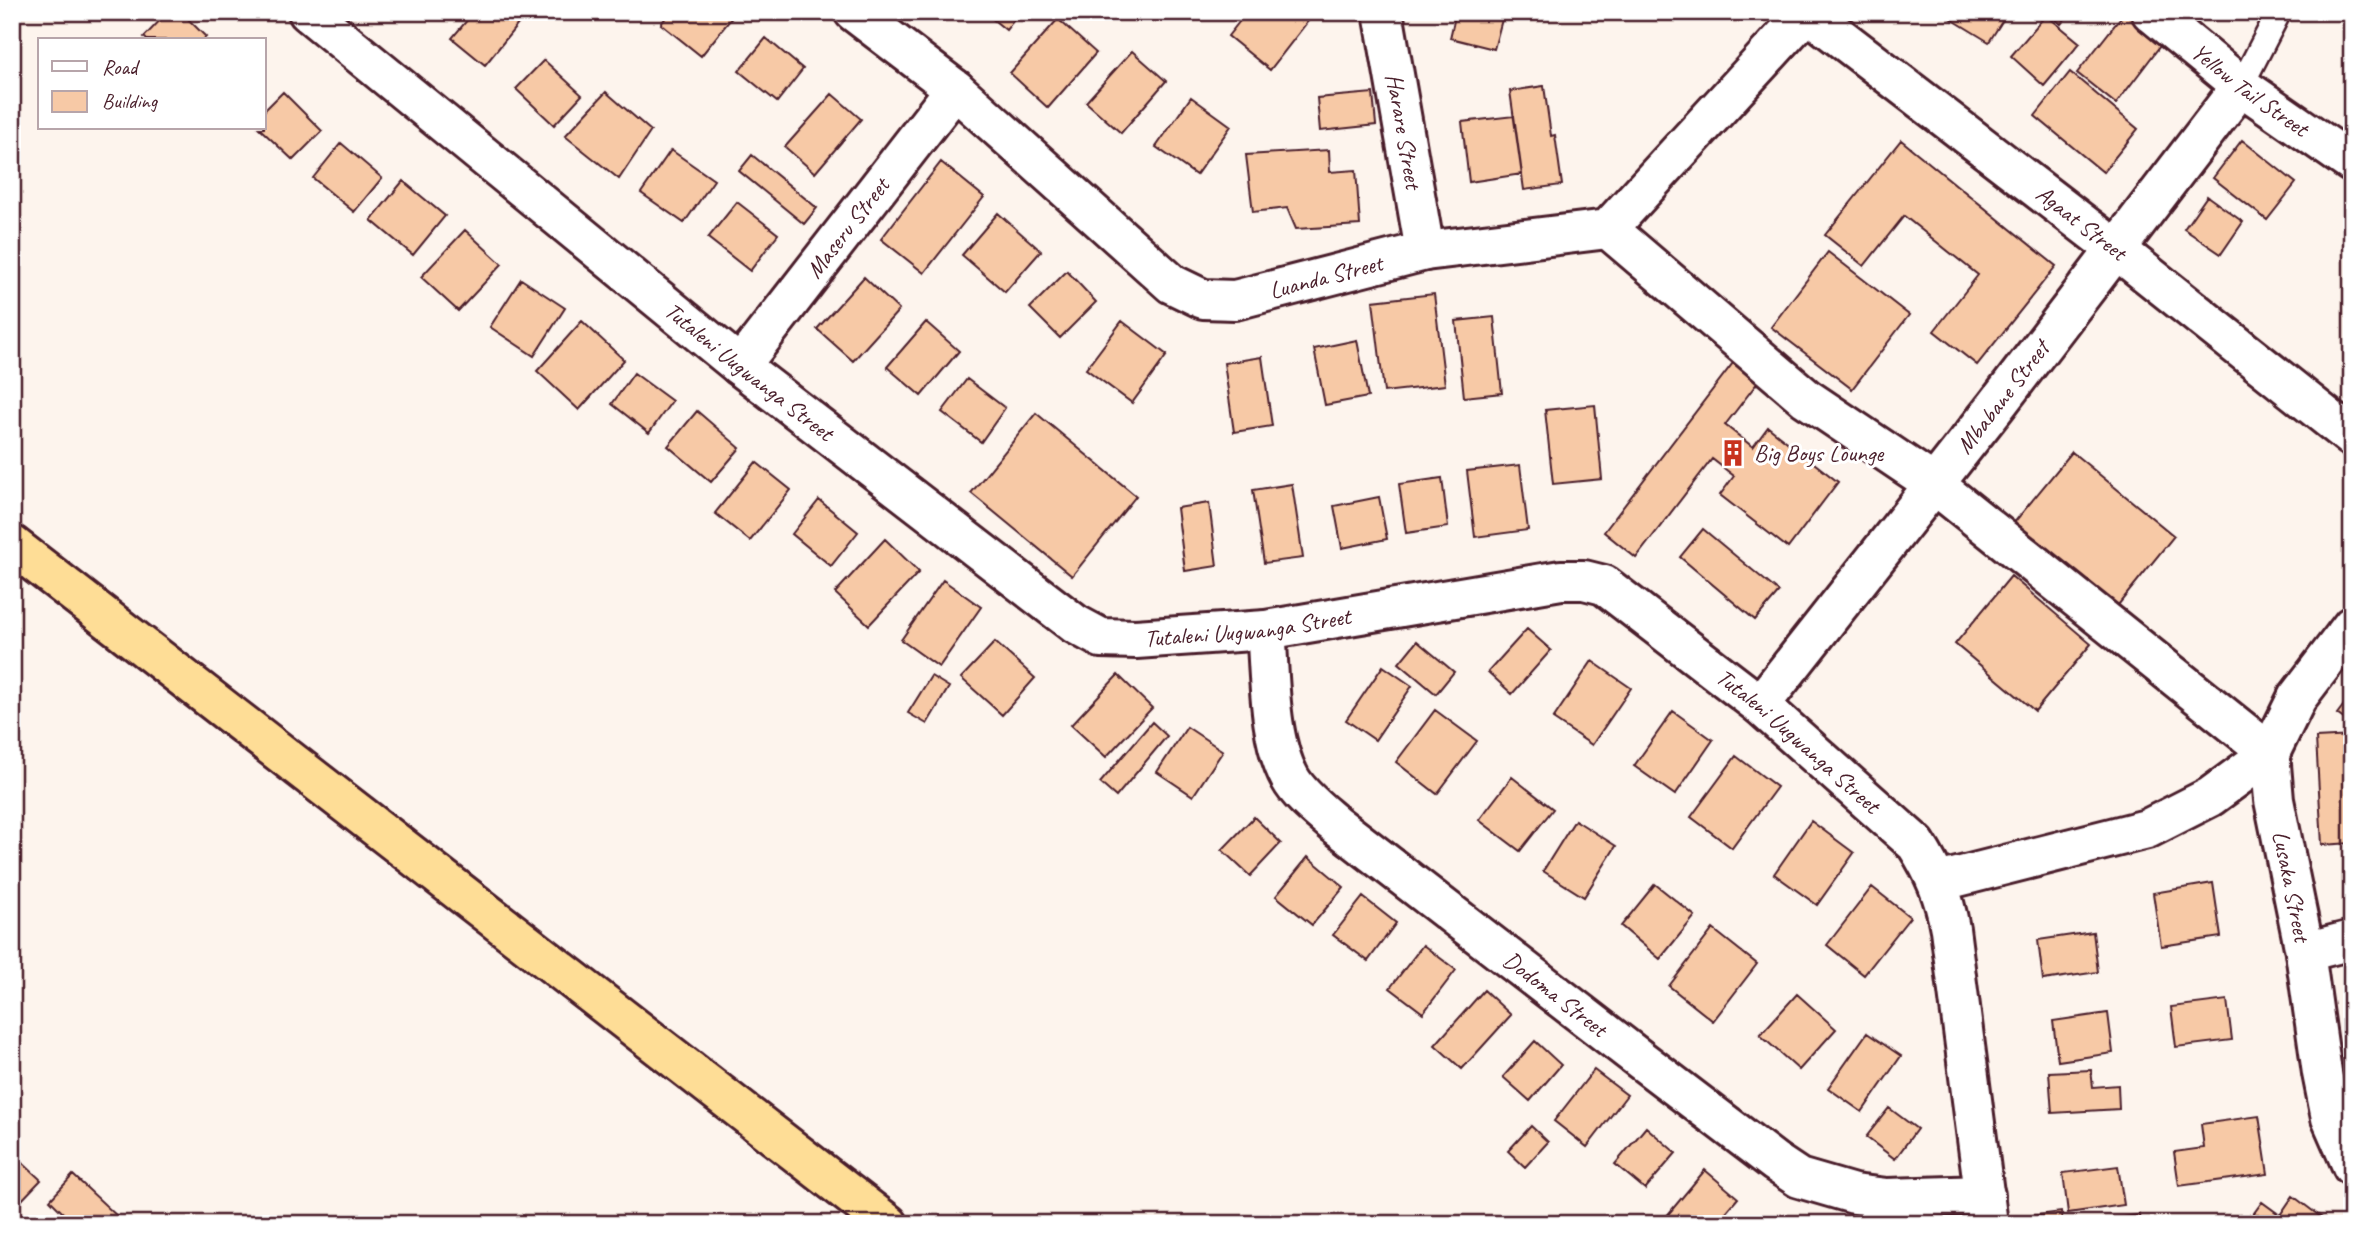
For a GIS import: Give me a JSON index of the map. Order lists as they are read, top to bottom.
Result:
{
  "streets": {
    "street": [
      "Yellow Tail Street",
      "Harare Street",
      "Agaat Street",
      "Maseru Street",
      "Luanda Street",
      "Tutaleni Uugwanga Street",
      "Mbabane Street",
      "Lusaka Street",
      "Dodoma Street"
    ]
  },
  "crossings": [
    ["Yellow Tail Street", "Mbabane Street"],
    ["Harare Street", "Luanda Street"],
    ["Agaat Street", "Mbabane Street"],
    ["Maseru Street", "Luanda Street"],
    ["Maseru Street", "Tutaleni Uugwanga Street"],
    ["Tutaleni Uugwanga Street", "Mbabane Street"],
    ["Tutaleni Uugwanga Street", "Dodoma Street"]
  ],
  "places": {
    "building": ["Big Boys Lounge"]
  },
  "legend": ["Road", "Building"]
}
